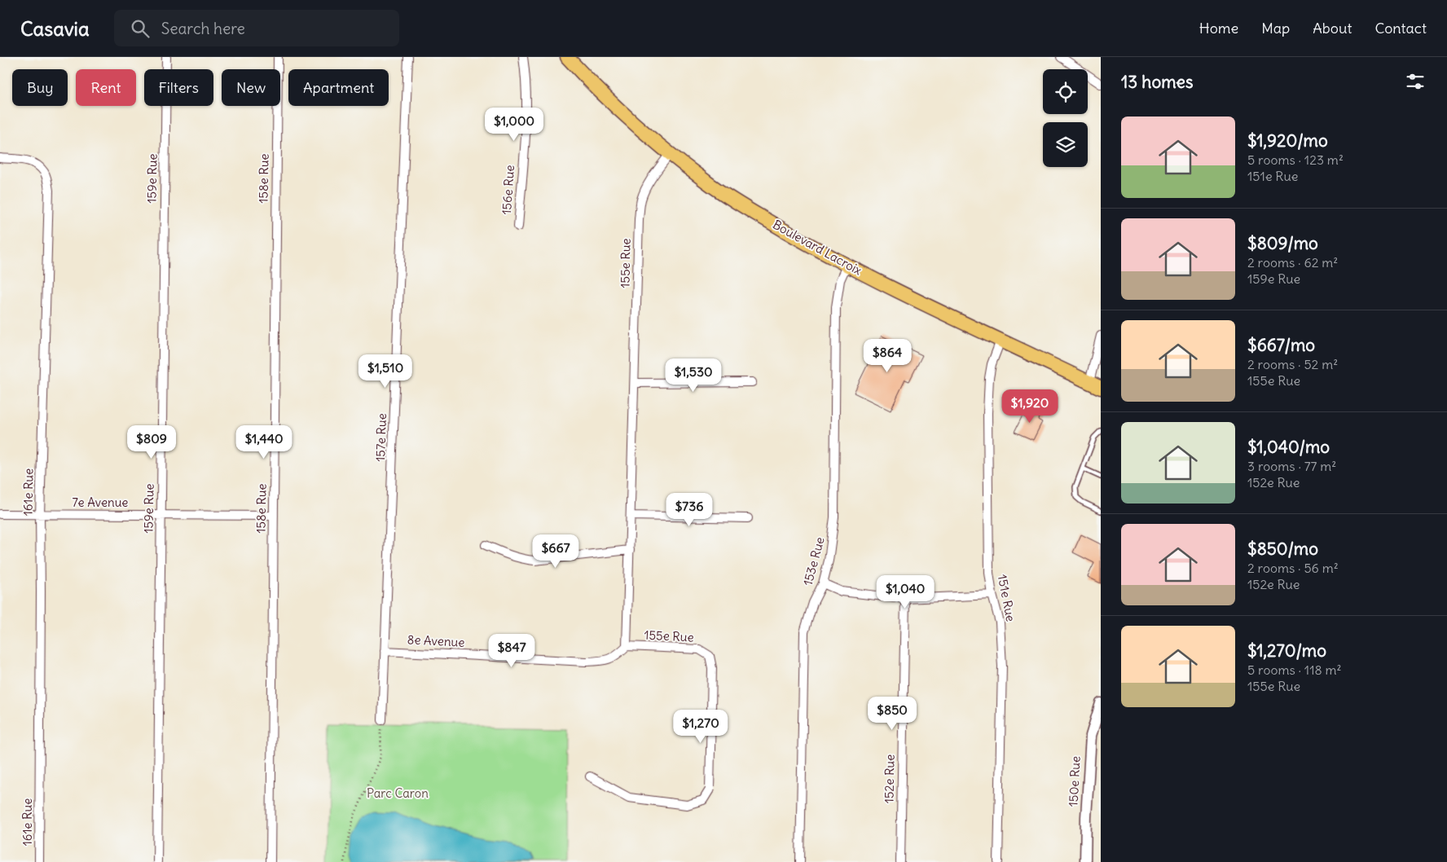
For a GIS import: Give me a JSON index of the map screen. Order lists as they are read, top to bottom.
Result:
{
  "streets": {
    "main road": ["Boulevard Lacroix"],
    "street": [
      "159e Rue",
      "158e Rue",
      "156e Rue",
      "155e Rue",
      "157e Rue",
      "161e Rue",
      "7e Avenue",
      "153e Rue",
      "151e Rue",
      "8e Avenue",
      "152e Rue",
      "150e Rue"
    ]
  },
  "crossings": [
    ["159e Rue", "7e Avenue"],
    ["158e Rue", "7e Avenue"],
    ["Boulevard Lacroix", "155e Rue"],
    ["Boulevard Lacroix", "153e Rue"],
    ["Boulevard Lacroix", "151e Rue"],
    ["155e Rue", "8e Avenue"],
    ["157e Rue", "8e Avenue"],
    ["161e Rue", "7e Avenue"]
  ],
  "parks": ["Parc Caron"],
  "page": {
    "header": "Casavia",
    "search": "Search here",
    "nav": [
      "Home",
      "Map",
      "About",
      "Contact"
    ],
    "heading": "13 homes",
    "chip": [
      "Buy",
      "Rent",
      "Filters",
      "New",
      "Apartment"
    ],
    "list": [
      {
        "name": "$1,920/mo",
        "note": "5 rooms · 123 m² · 151e Rue"
      },
      {
        "name": "$809/mo",
        "note": "2 rooms · 62 m² · 159e Rue"
      },
      {
        "name": "$667/mo",
        "note": "2 rooms · 52 m² · 155e Rue"
      },
      {
        "name": "$1,040/mo",
        "note": "3 rooms · 77 m² · 152e Rue"
      },
      {
        "name": "$850/mo",
        "note": "2 rooms · 56 m² · 152e Rue"
      },
      {
        "name": "$1,270/mo",
        "note": "5 rooms · 118 m² · 155e Rue"
      }
    ],
    "price": [
      "$1,000",
      "$864",
      "$1,510",
      "$1,530",
      "$1,920",
      "$809",
      "$1,440",
      "$736",
      "$667",
      "$1,040",
      "$847",
      "$850",
      "$1,270"
    ]
  }
}
